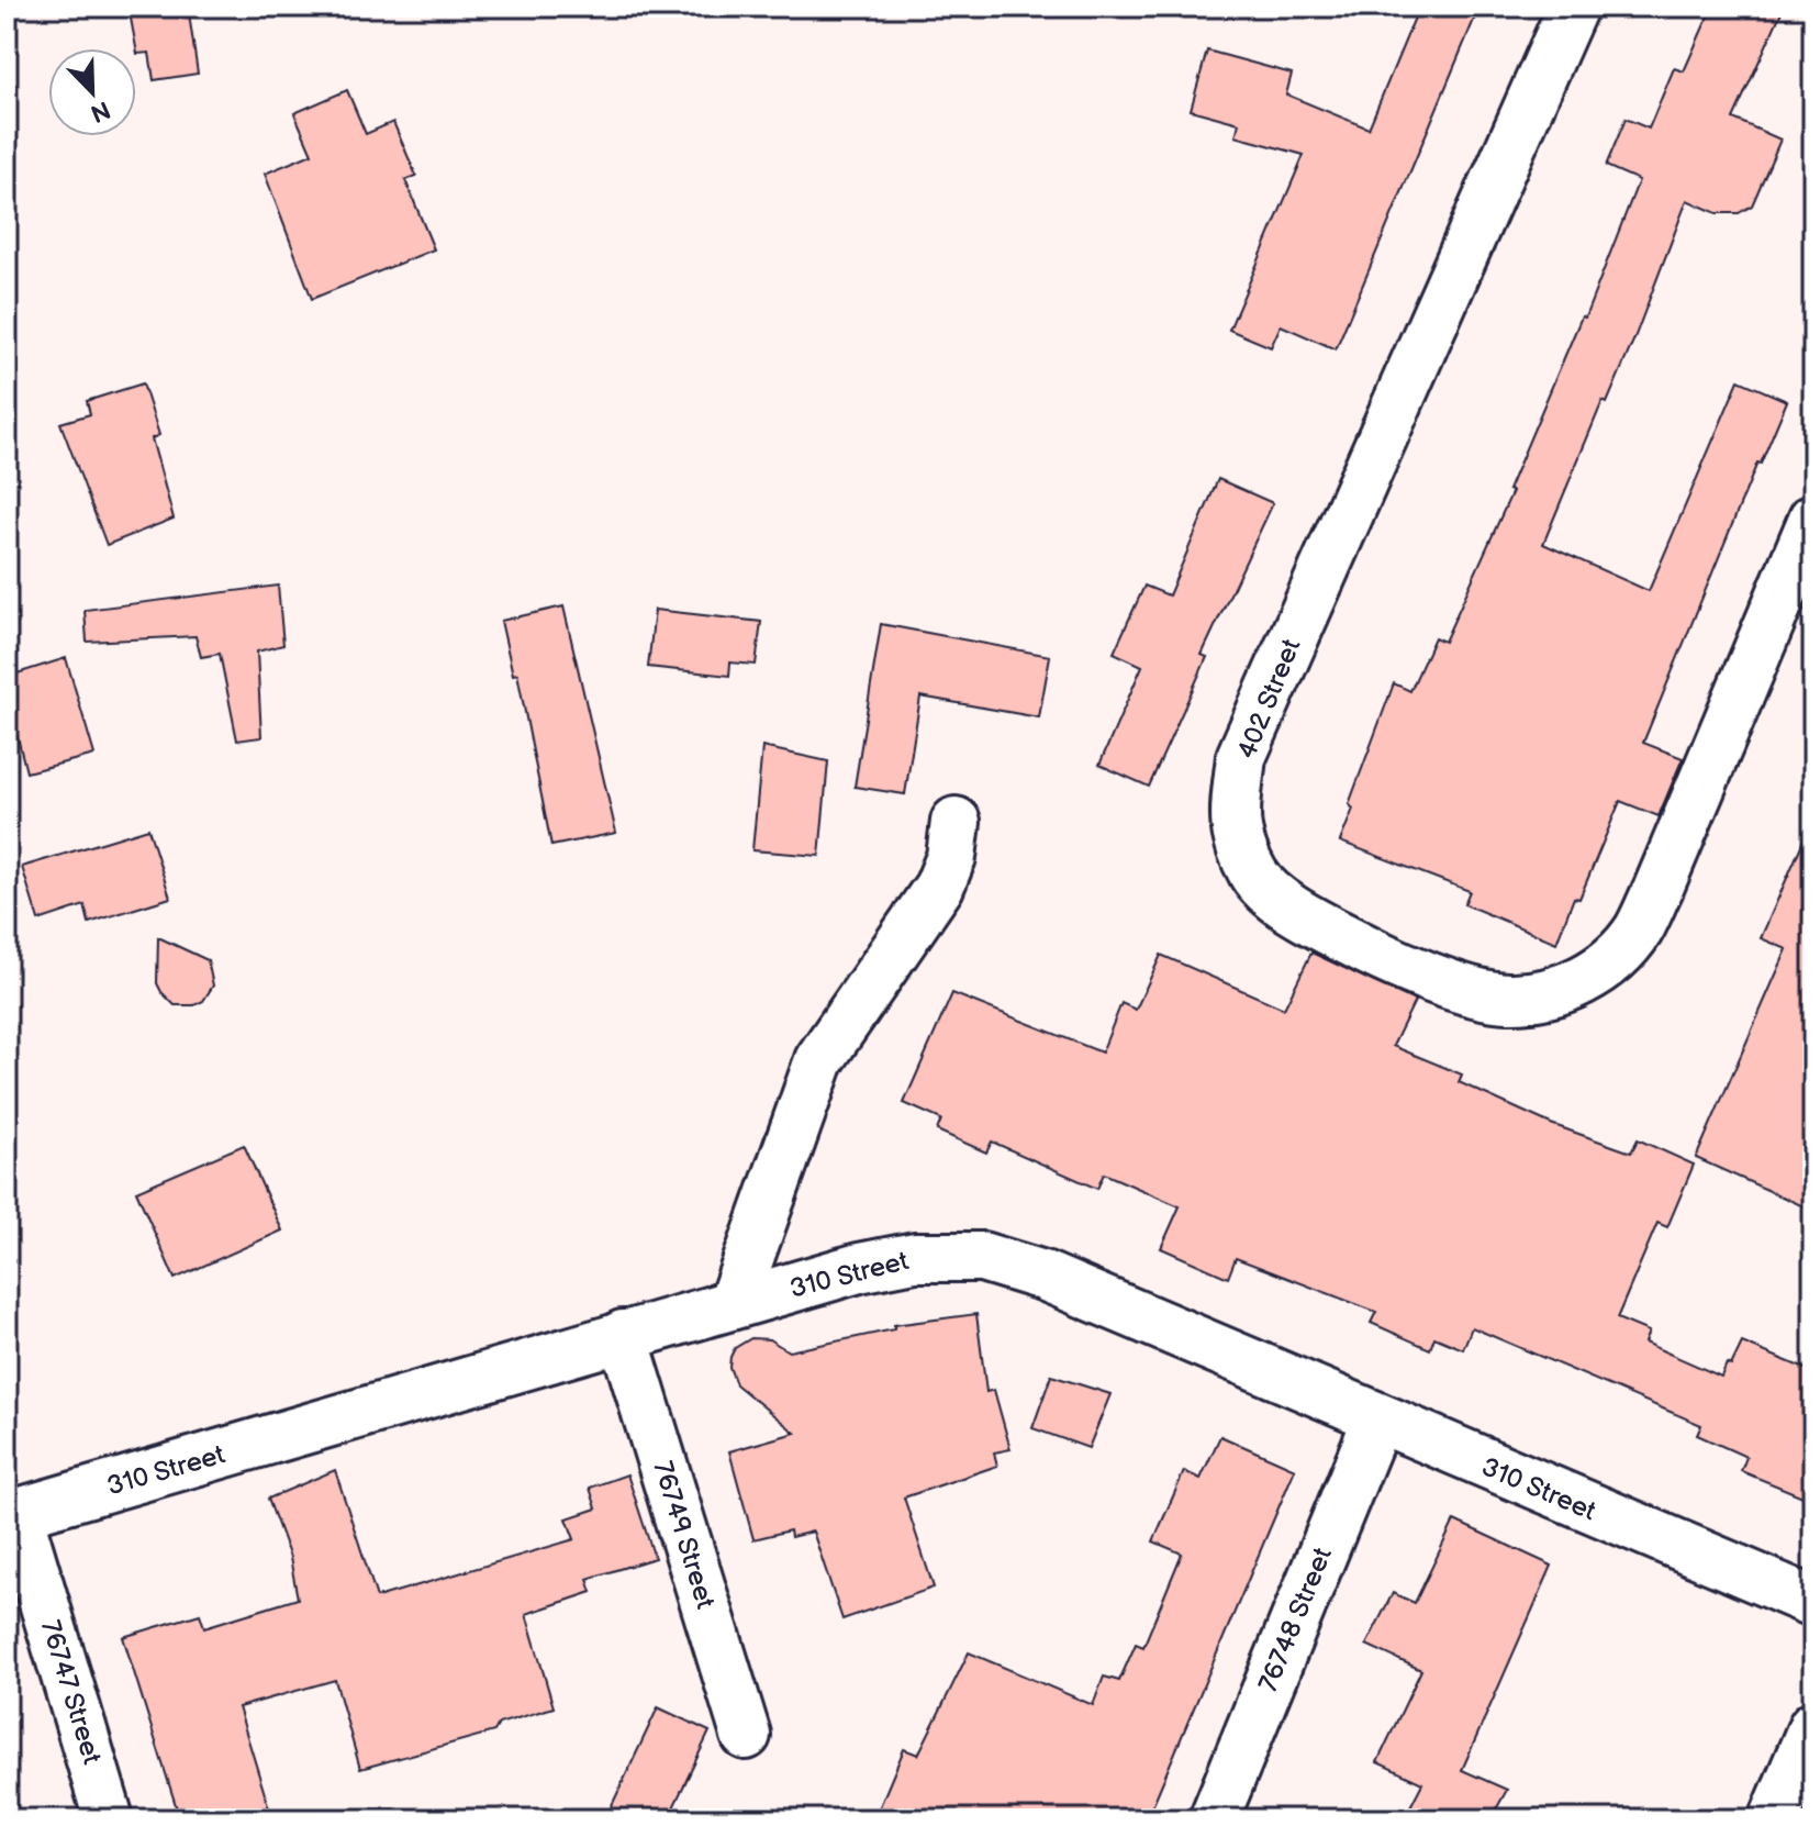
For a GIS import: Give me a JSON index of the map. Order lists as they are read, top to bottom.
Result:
{
  "streets": {
    "street": [
      "402 Street",
      "310 Street",
      "76749 Street",
      "76748 Street",
      "76747 Street"
    ]
  },
  "crossings": [
    ["310 Street", "76749 Street"],
    ["310 Street", "76748 Street"],
    ["310 Street", "76747 Street"]
  ],
  "north": "bottom right"
}
